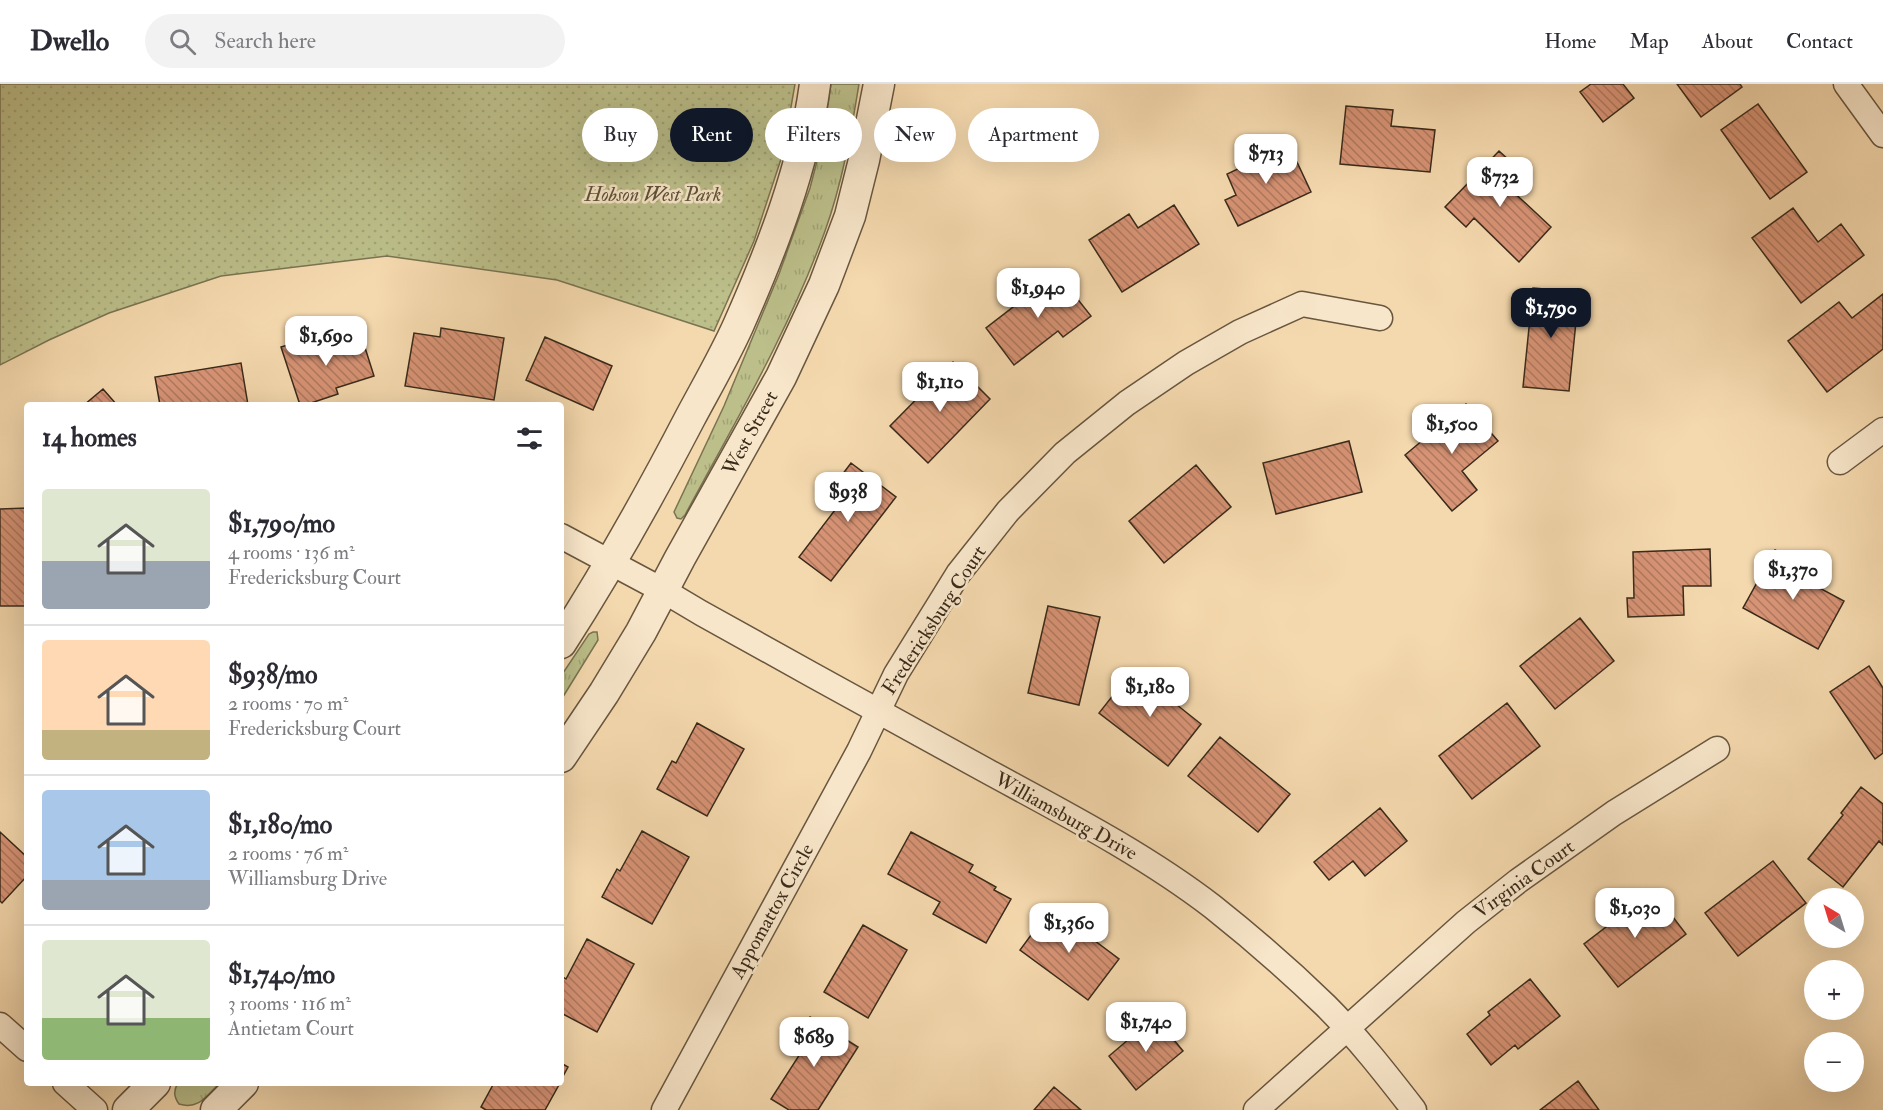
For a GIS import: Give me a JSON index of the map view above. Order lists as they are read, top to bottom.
{
  "streets": {
    "street": [
      "West Street",
      "Fredericksburg Court",
      "Williamsburg Drive",
      "Virginia Court",
      "Appomattox Circle"
    ]
  },
  "crossings": [
    ["West Street", "Williamsburg Drive"],
    ["Fredericksburg Court", "Williamsburg Drive"],
    ["Fredericksburg Court", "Appomattox Circle"],
    ["Williamsburg Drive", "Virginia Court"],
    ["Williamsburg Drive", "Appomattox Circle"]
  ],
  "parks": ["Hobson West Park"],
  "north": "top left",
  "page": {
    "header": "Dwello",
    "search": "Search here",
    "nav": [
      "Home",
      "Map",
      "About",
      "Contact"
    ],
    "chip": [
      "Buy",
      "Rent",
      "Filters",
      "New",
      "Apartment"
    ],
    "price": [
      "$713",
      "$732",
      "$1,940",
      "$1,790",
      "$1,690",
      "$1,110",
      "$1,500",
      "$938",
      "$1,370",
      "$1,180",
      "$1,030",
      "$1,360",
      "$1,740",
      "$689"
    ],
    "heading": "14 homes",
    "list": [
      {
        "name": "$1,790/mo",
        "note": "4 rooms · 136 m² · Fredericksburg Court"
      },
      {
        "name": "$938/mo",
        "note": "2 rooms · 70 m² · Fredericksburg Court"
      },
      {
        "name": "$1,180/mo",
        "note": "2 rooms · 76 m² · Williamsburg Drive"
      },
      {
        "name": "$1,740/mo",
        "note": "3 rooms · 116 m² · Antietam Court"
      }
    ],
    "map_buttons": ["+", "−"]
  }
}
